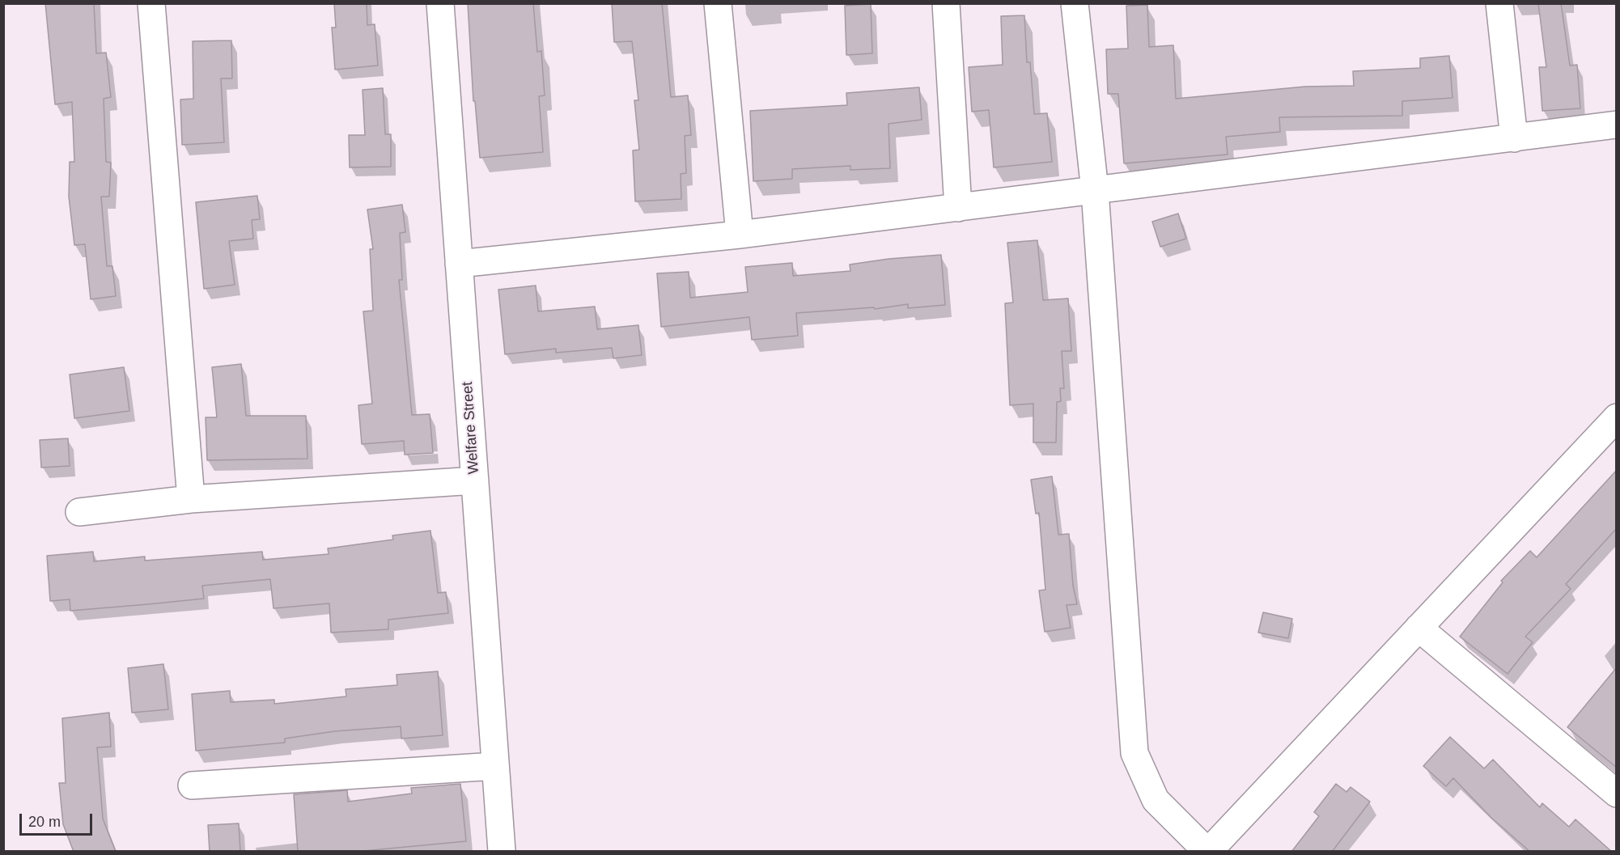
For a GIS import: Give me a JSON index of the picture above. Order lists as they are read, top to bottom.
{
  "streets": {
    "street": ["Welfare Street"]
  },
  "scale_bar": "20 m"
}
